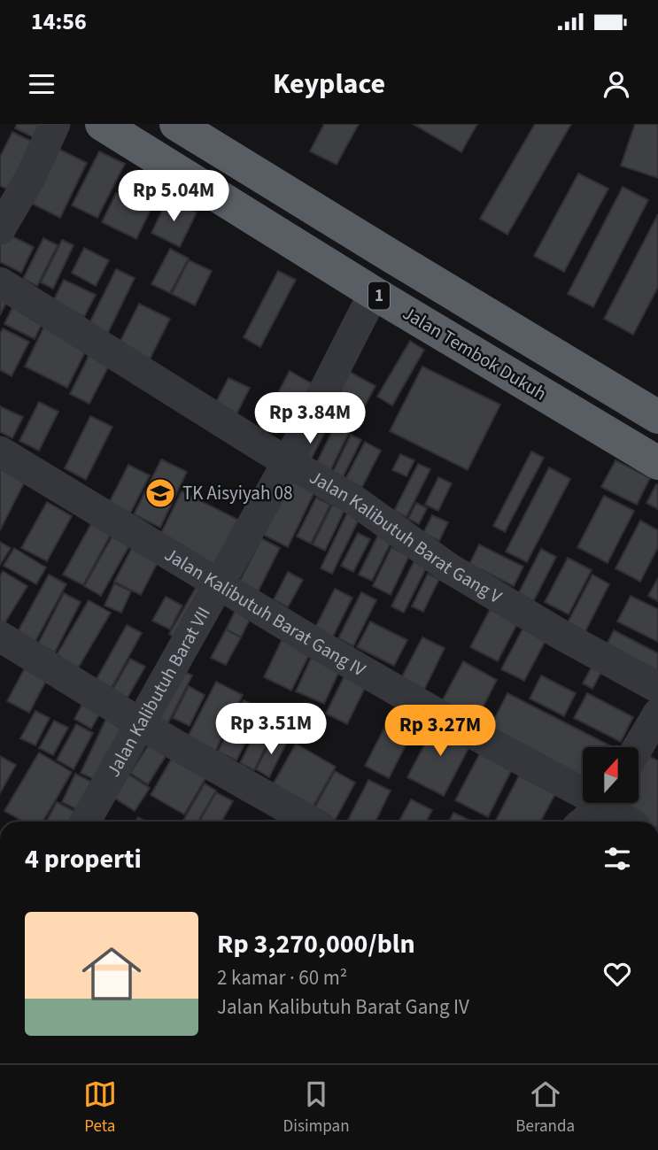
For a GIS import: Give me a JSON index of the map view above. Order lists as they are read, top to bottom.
{
  "streets": {
    "highway": ["1", "Jalan Tembok Dukuh"],
    "street": ["Jalan Kalibutuh Barat Gang V", "Jalan Kalibutuh Barat Gang IV", "Jalan Kalibutuh Barat VII"]
  },
  "crossings": [
    ["Jalan Tembok Dukuh", "Jalan Kalibutuh Barat VII"],
    ["Jalan Kalibutuh Barat Gang V", "Jalan Kalibutuh Barat VII"],
    ["Jalan Kalibutuh Barat Gang IV", "Jalan Kalibutuh Barat VII"]
  ],
  "places": {
    "school or university": ["TK Aisyiyah 08"]
  },
  "north": "top",
  "page": {
    "status": "14:56",
    "header": "Keyplace",
    "price": [
      "Rp 5.04M",
      "Rp 3.84M",
      "Rp 3.51M",
      "Rp 3.27M"
    ],
    "heading": "4 properti",
    "list": [
      {
        "name": "Rp 3,270,000/bln",
        "note": "2 kamar · 60 m² · Jalan Kalibutuh Barat Gang IV"
      }
    ],
    "tabs": ["Peta", "Disimpan", "Beranda"]
  }
}
